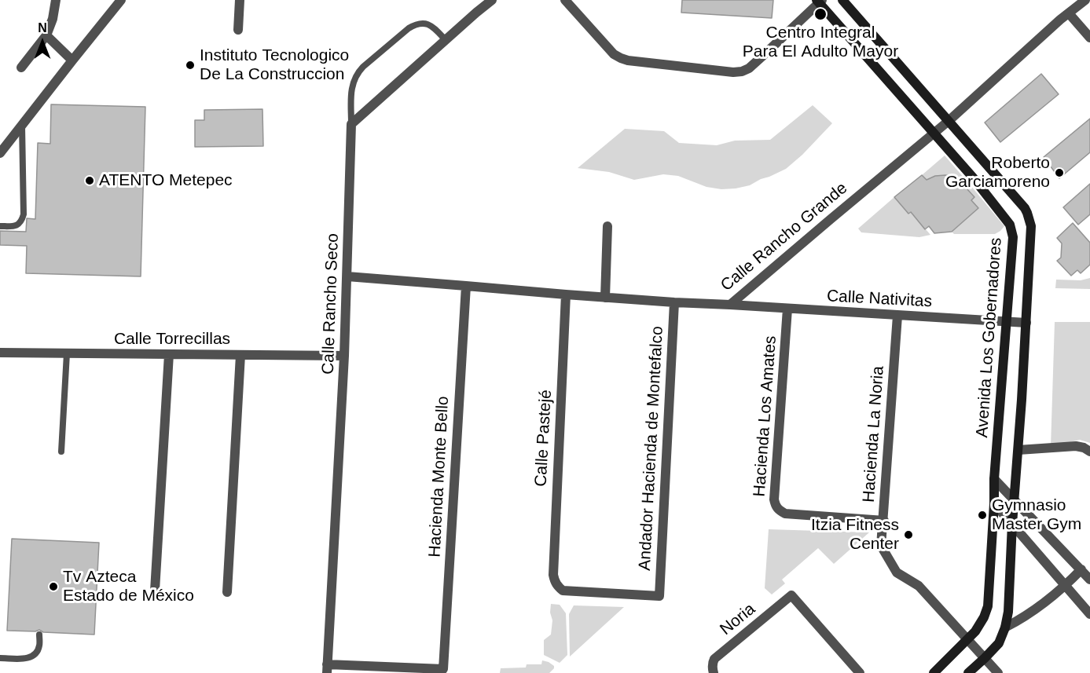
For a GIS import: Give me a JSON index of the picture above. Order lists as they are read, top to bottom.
{
  "streets": {
    "street": [
      "Calle Rancho Grande",
      "Calle Nativitas",
      "Calle Rancho Seco",
      "Avenida Los Gobernadores",
      "Calle Torrecillas",
      "Hacienda Los Amates",
      "Hacienda La Noria",
      "Calle Pastejé",
      "Andador Hacienda de Montefalco",
      "Hacienda Monte Bello",
      "Noria"
    ]
  },
  "crossings": [
    ["Calle Rancho Grande", "Calle Nativitas"],
    ["Calle Rancho Grande", "Calle Rancho Seco"],
    ["Calle Rancho Grande", "Avenida Los Gobernadores"],
    ["Calle Rancho Grande", "Calle Pastejé"],
    ["Calle Rancho Grande", "Andador Hacienda de Montefalco"],
    ["Calle Rancho Grande", "Hacienda Monte Bello"],
    ["Calle Nativitas", "Avenida Los Gobernadores"],
    ["Calle Nativitas", "Hacienda Los Amates"],
    ["Calle Nativitas", "Hacienda La Noria"],
    ["Calle Rancho Seco", "Calle Torrecillas"],
    ["Calle Rancho Seco", "Hacienda Monte Bello"],
    ["Hacienda Los Amates", "Hacienda La Noria"],
    ["Calle Pastejé", "Andador Hacienda de Montefalco"]
  ],
  "places": [
    "Centro Integral Para El Adulto Mayor",
    "Instituto Tecnologico De La Construccion",
    "Roberto Garciamoreno",
    "ATENTO Metepec",
    "Gymnasio Master Gym",
    "Itzia Fitness Center",
    "Tv Azteca Estado de México"
  ],
  "north": "top"
}
